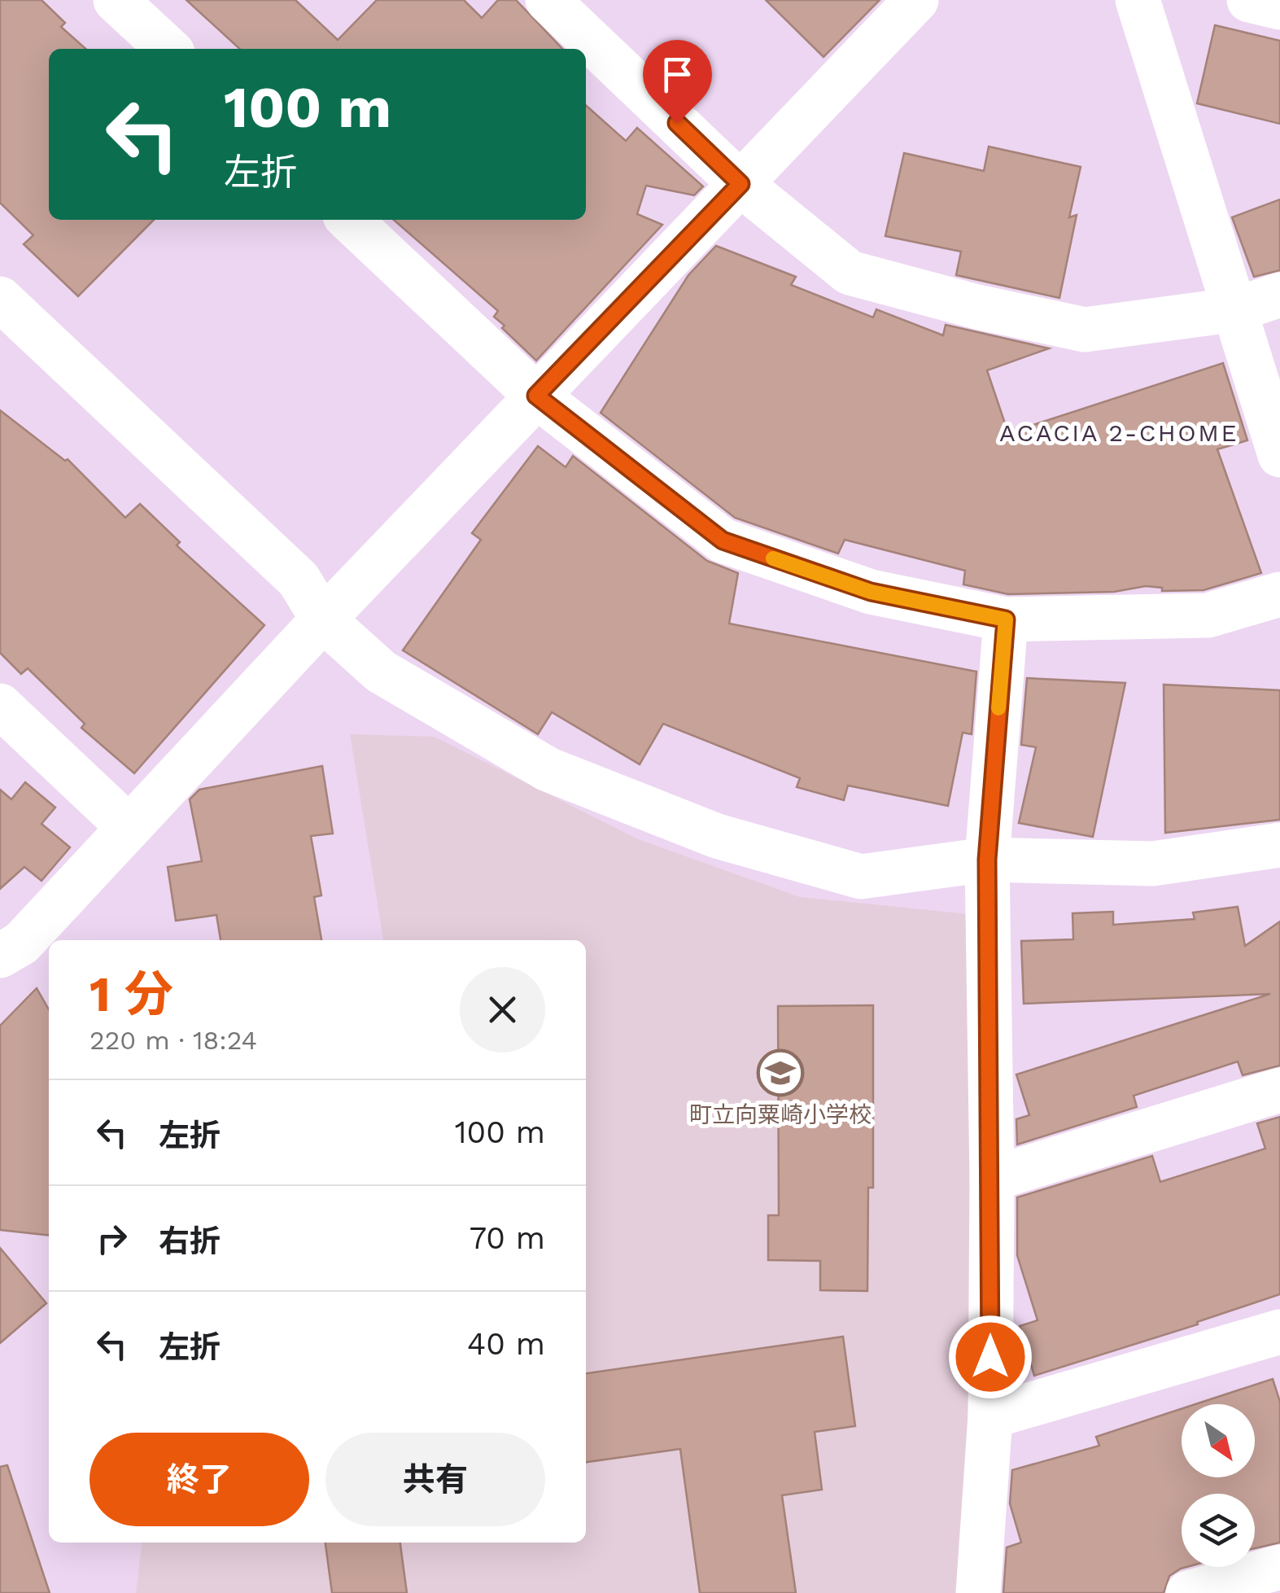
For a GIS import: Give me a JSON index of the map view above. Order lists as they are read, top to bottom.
{
  "districts": ["ACACIA 2-CHOME"],
  "places": {
    "school or university": ["町立向粟崎小学校"]
  },
  "north": "bottom right",
  "page": {
    "turn": ["100 m", "左折"],
    "heading": ["1 分", "220 m · 18:24"],
    "list": [
      {
        "name": "左折",
        "value": "100 m"
      },
      {
        "name": "右折",
        "value": "70 m"
      },
      {
        "name": "左折",
        "value": "40 m"
      }
    ],
    "buttons": ["終了", "共有"]
  }
}
